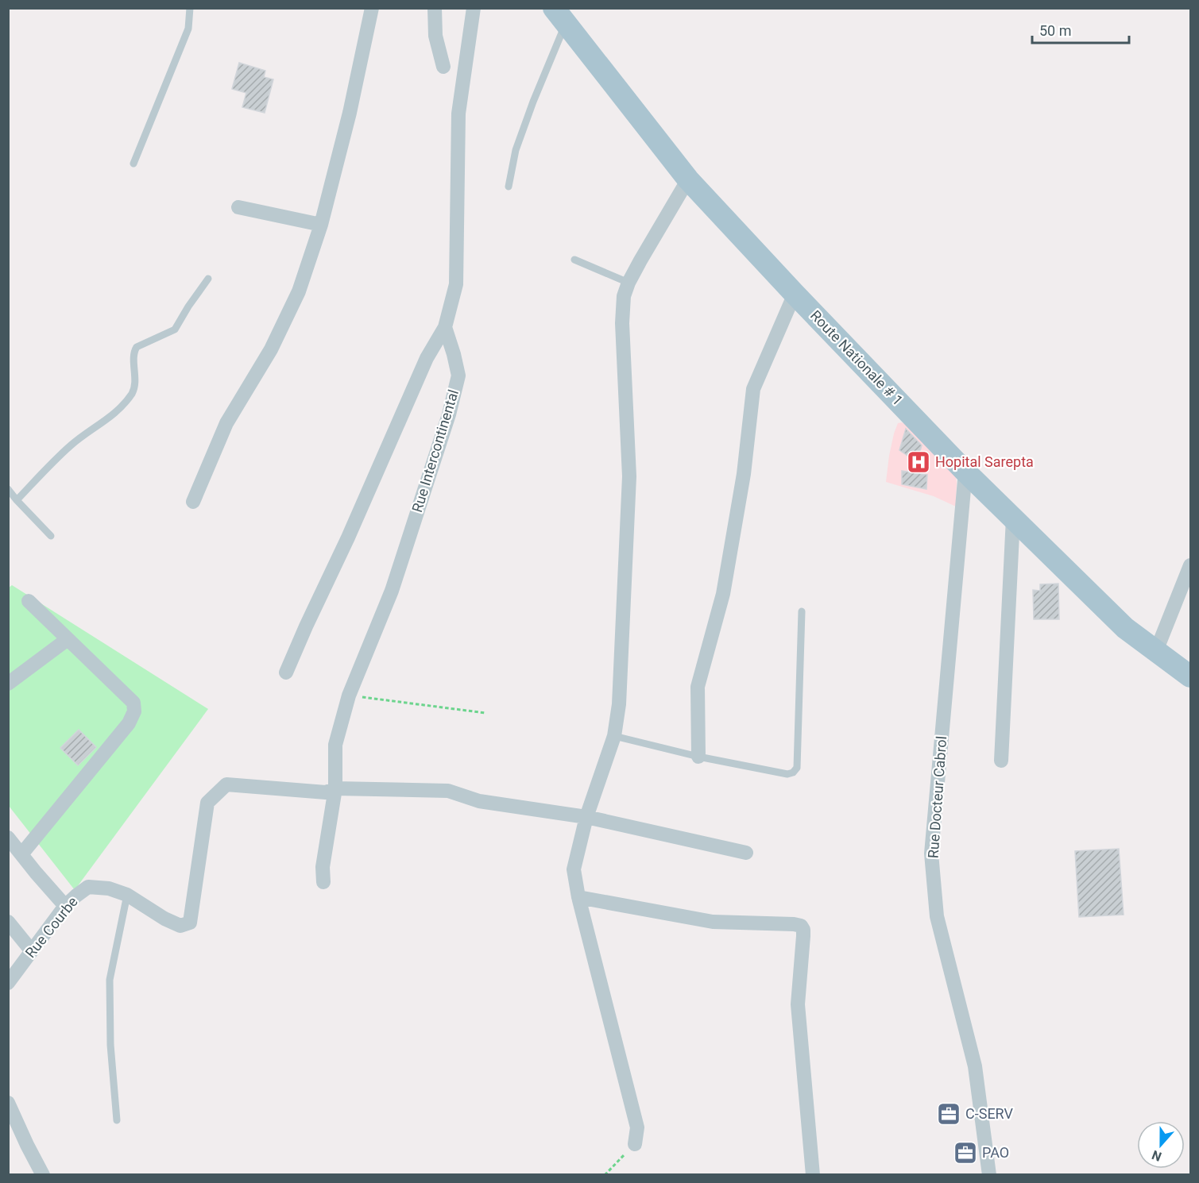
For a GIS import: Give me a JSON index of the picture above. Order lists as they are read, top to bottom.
{
  "streets": {
    "main road": ["Route Nationale # 1"],
    "street": ["Rue Intercontinental", "Rue Docteur Cabrol", "Rue Courbe"]
  },
  "crossings": [
    ["Route Nationale # 1", "Rue Docteur Cabrol"],
    ["Rue Intercontinental", "Rue Courbe"]
  ],
  "places": {
    "hospital": ["Hopital Sarepta"],
    "office": ["C-SERV", "PAO"]
  },
  "scale_bar": "50 m",
  "north": "bottom"
}
